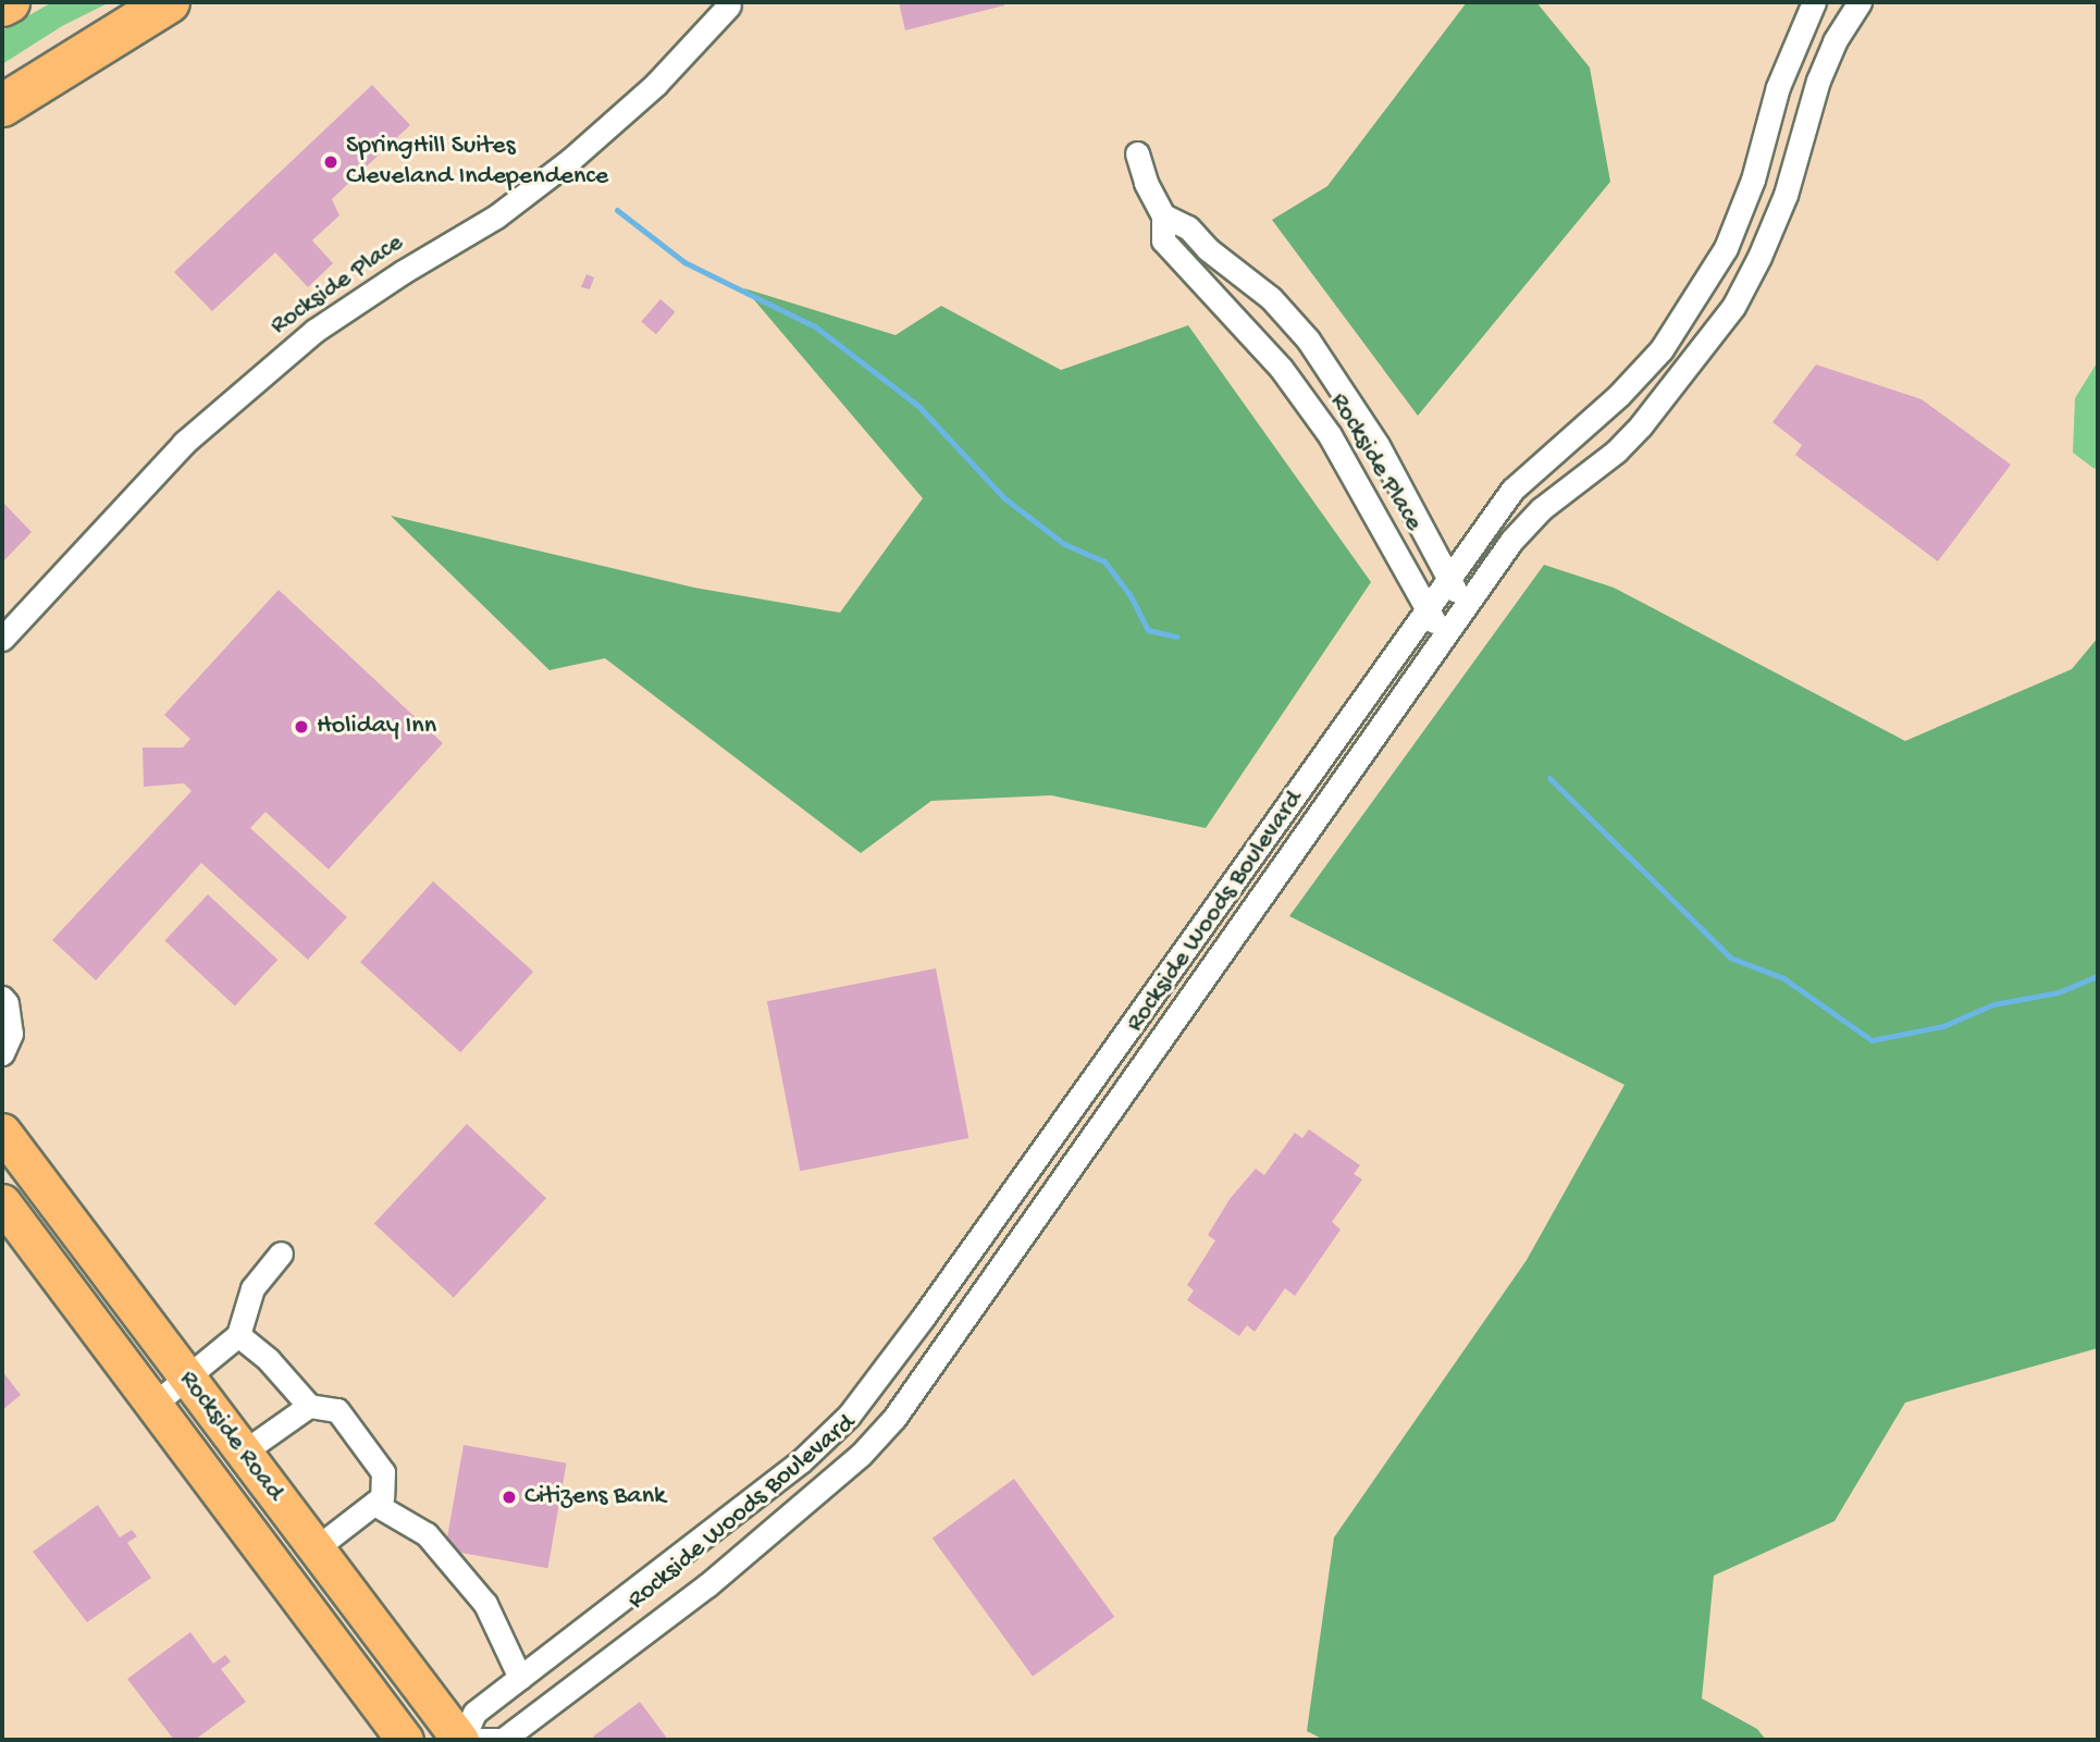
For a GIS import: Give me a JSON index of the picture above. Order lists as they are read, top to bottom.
{
  "streets": {
    "main road": ["Rockside Road"],
    "street": ["Rockside Place", "Rockside Woods Boulevard"]
  },
  "crossings": [
    ["Rockside Place", "Rockside Woods Boulevard"],
    ["Rockside Woods Boulevard", "Rockside Road"]
  ],
  "places": ["SpringHill Suites Cleveland Independence", "Holiday Inn", "Citizens Bank"]
}
